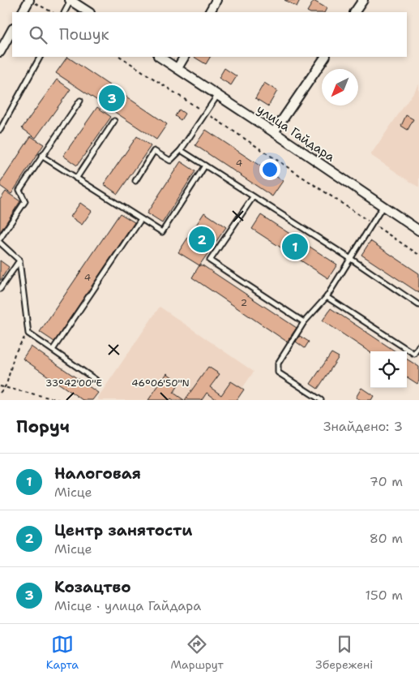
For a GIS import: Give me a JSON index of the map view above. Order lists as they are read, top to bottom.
{
  "streets": {
    "street": ["улица Гайдара"]
  },
  "house_numbers": ["4", "4", "2"],
  "north": "bottom left",
  "page": {
    "search": "Пошук",
    "pins": ["3", "2", "1"],
    "heading": ["Поруч", "Знайдено: 3"],
    "list": [
      {
        "mark": "1",
        "name": "Налоговая",
        "note": "Місце",
        "value": "70 m"
      },
      {
        "mark": "2",
        "name": "Центр занятости",
        "note": "Місце",
        "value": "80 m"
      },
      {
        "mark": "3",
        "name": "Козацтво",
        "note": "Місце · улица Гайдара",
        "value": "150 m"
      }
    ],
    "nav": ["Карта", "Маршрут", "Збережені"]
  },
  "coordinates": ["33°42'00\"E", "46°06'50\"N"]
}
